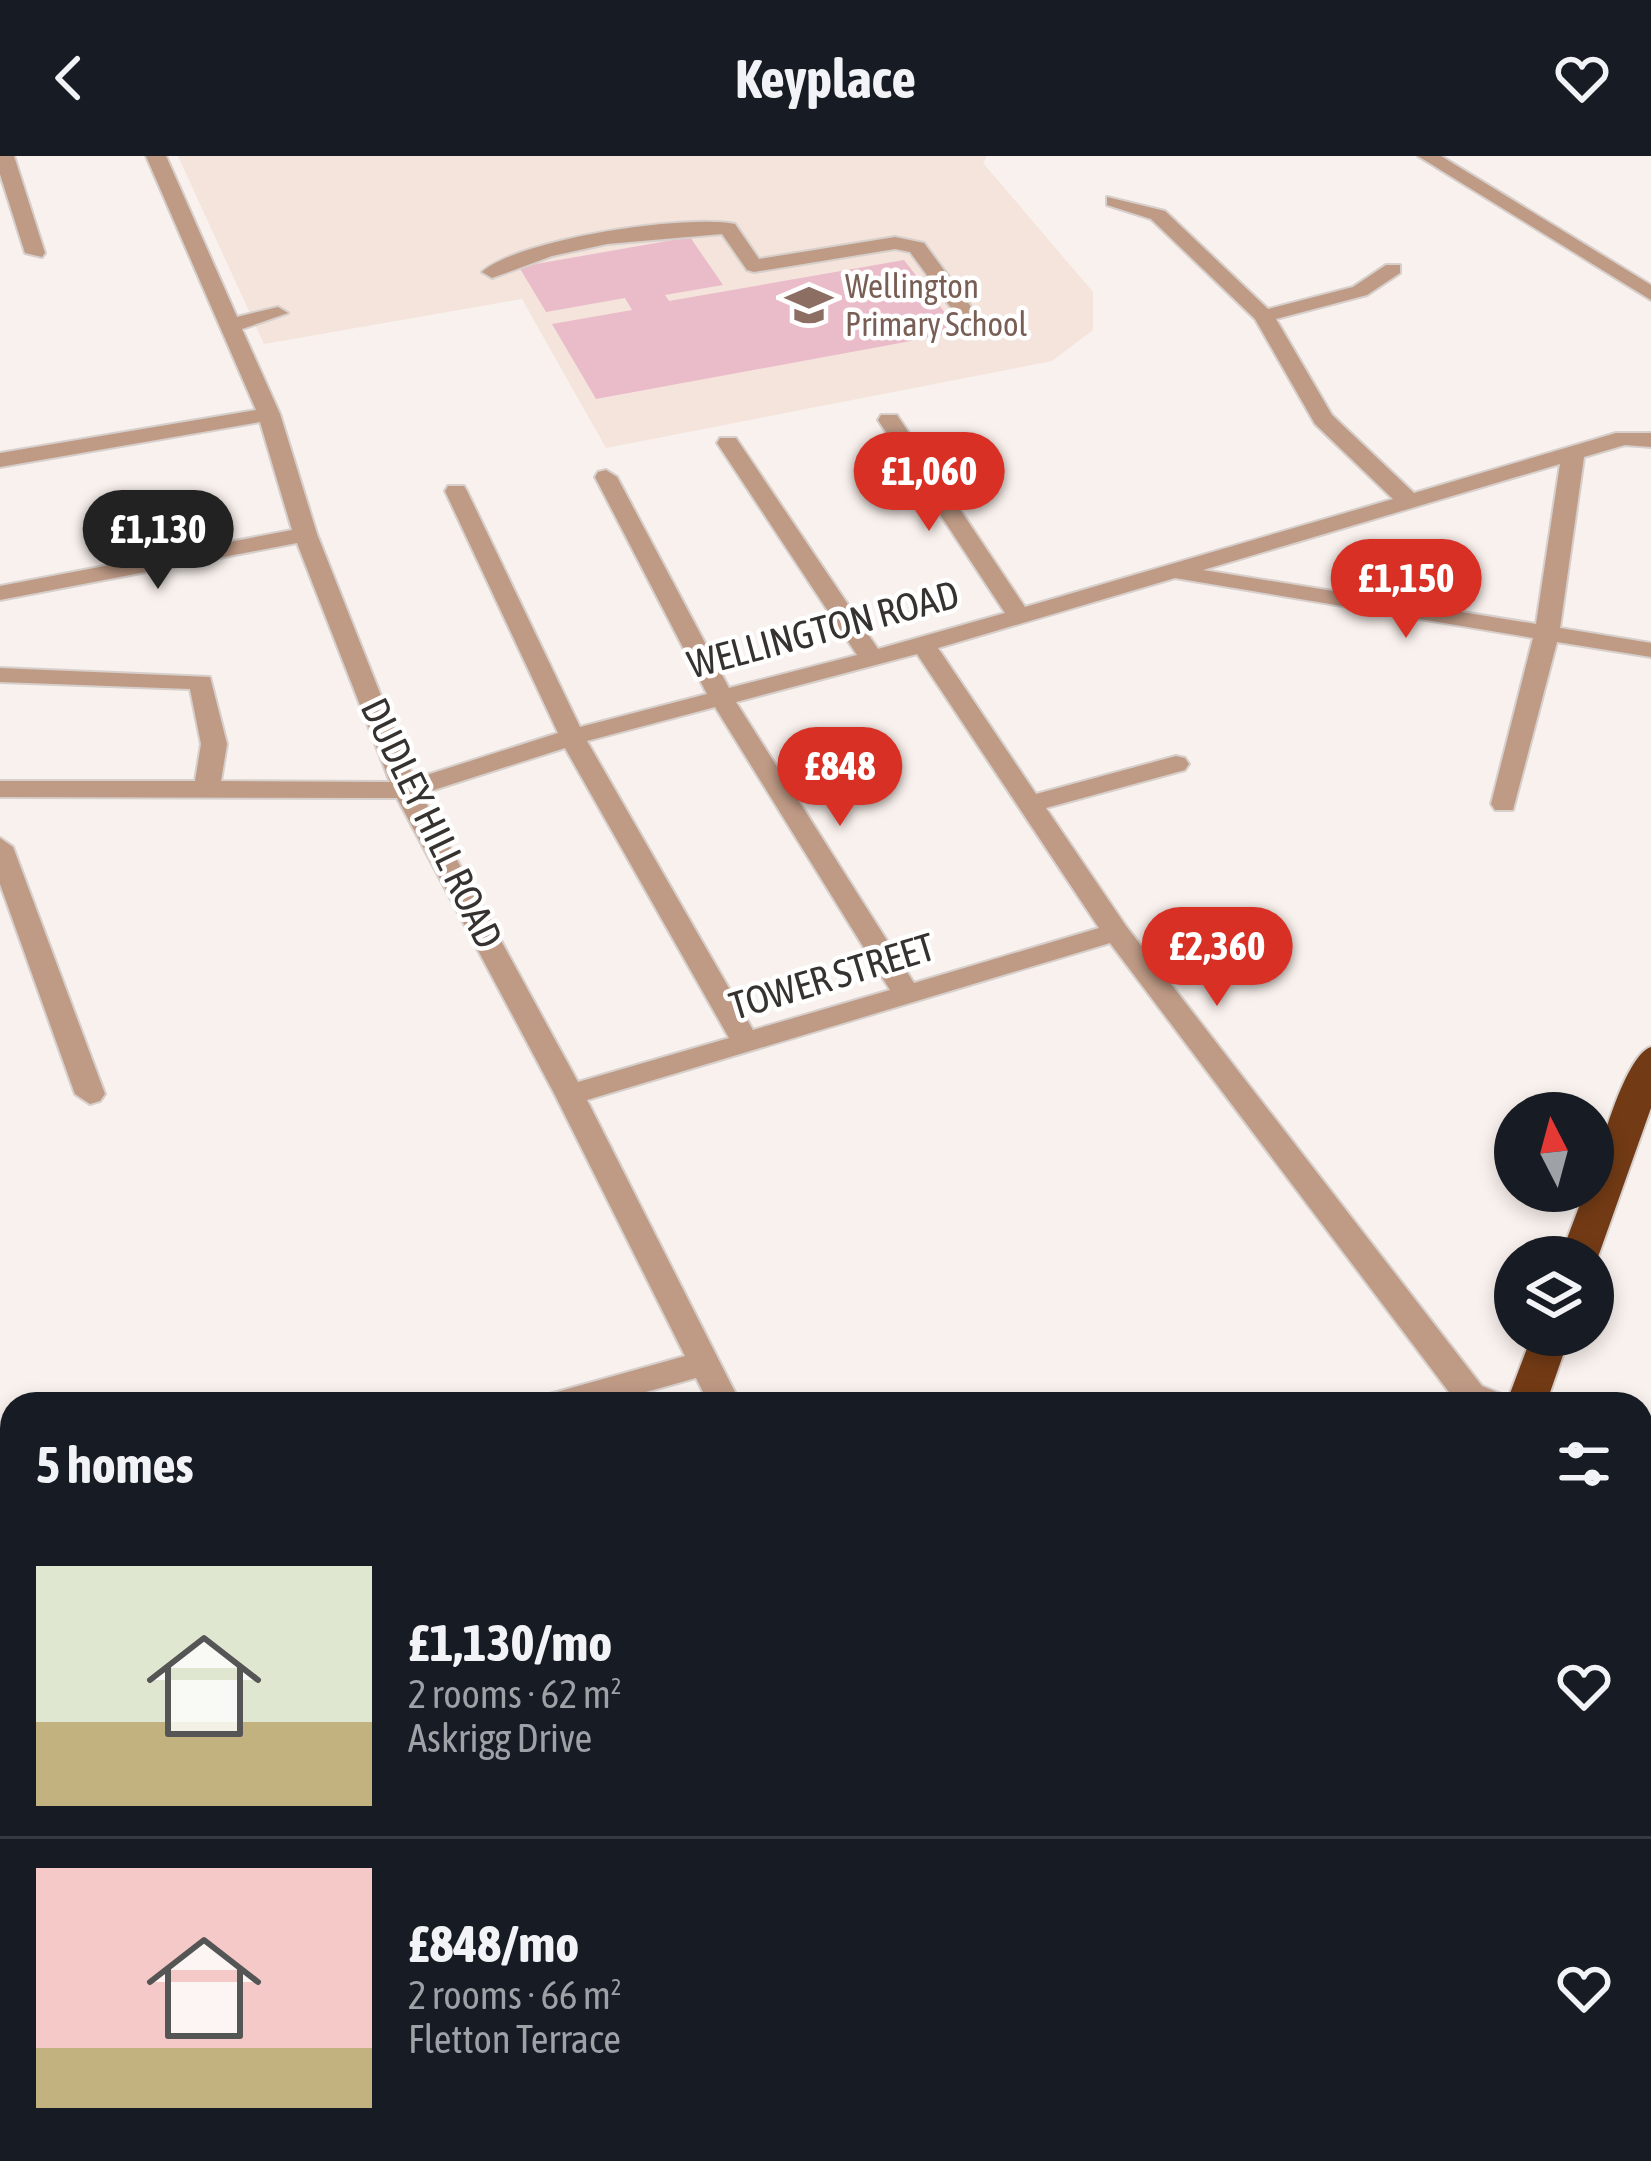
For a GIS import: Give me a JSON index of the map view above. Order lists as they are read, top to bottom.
{
  "streets": {
    "street": ["WELLINGTON ROAD", "DUDLEY HILL ROAD", "TOWER STREET"]
  },
  "crossings": [
    ["WELLINGTON ROAD", "DUDLEY HILL ROAD"],
    ["DUDLEY HILL ROAD", "TOWER STREET"]
  ],
  "places": {
    "school or university": ["Wellington Primary School"]
  },
  "north": "top",
  "page": {
    "header": "Keyplace",
    "price": [
      "£1,060",
      "£1,130",
      "£1,150",
      "£848",
      "£2,360"
    ],
    "heading": "5 homes",
    "list": [
      {
        "name": "£1,130/mo",
        "note": "2 rooms · 62 m² · Askrigg Drive"
      },
      {
        "name": "£848/mo",
        "note": "2 rooms · 66 m² · Fletton Terrace"
      }
    ]
  }
}
